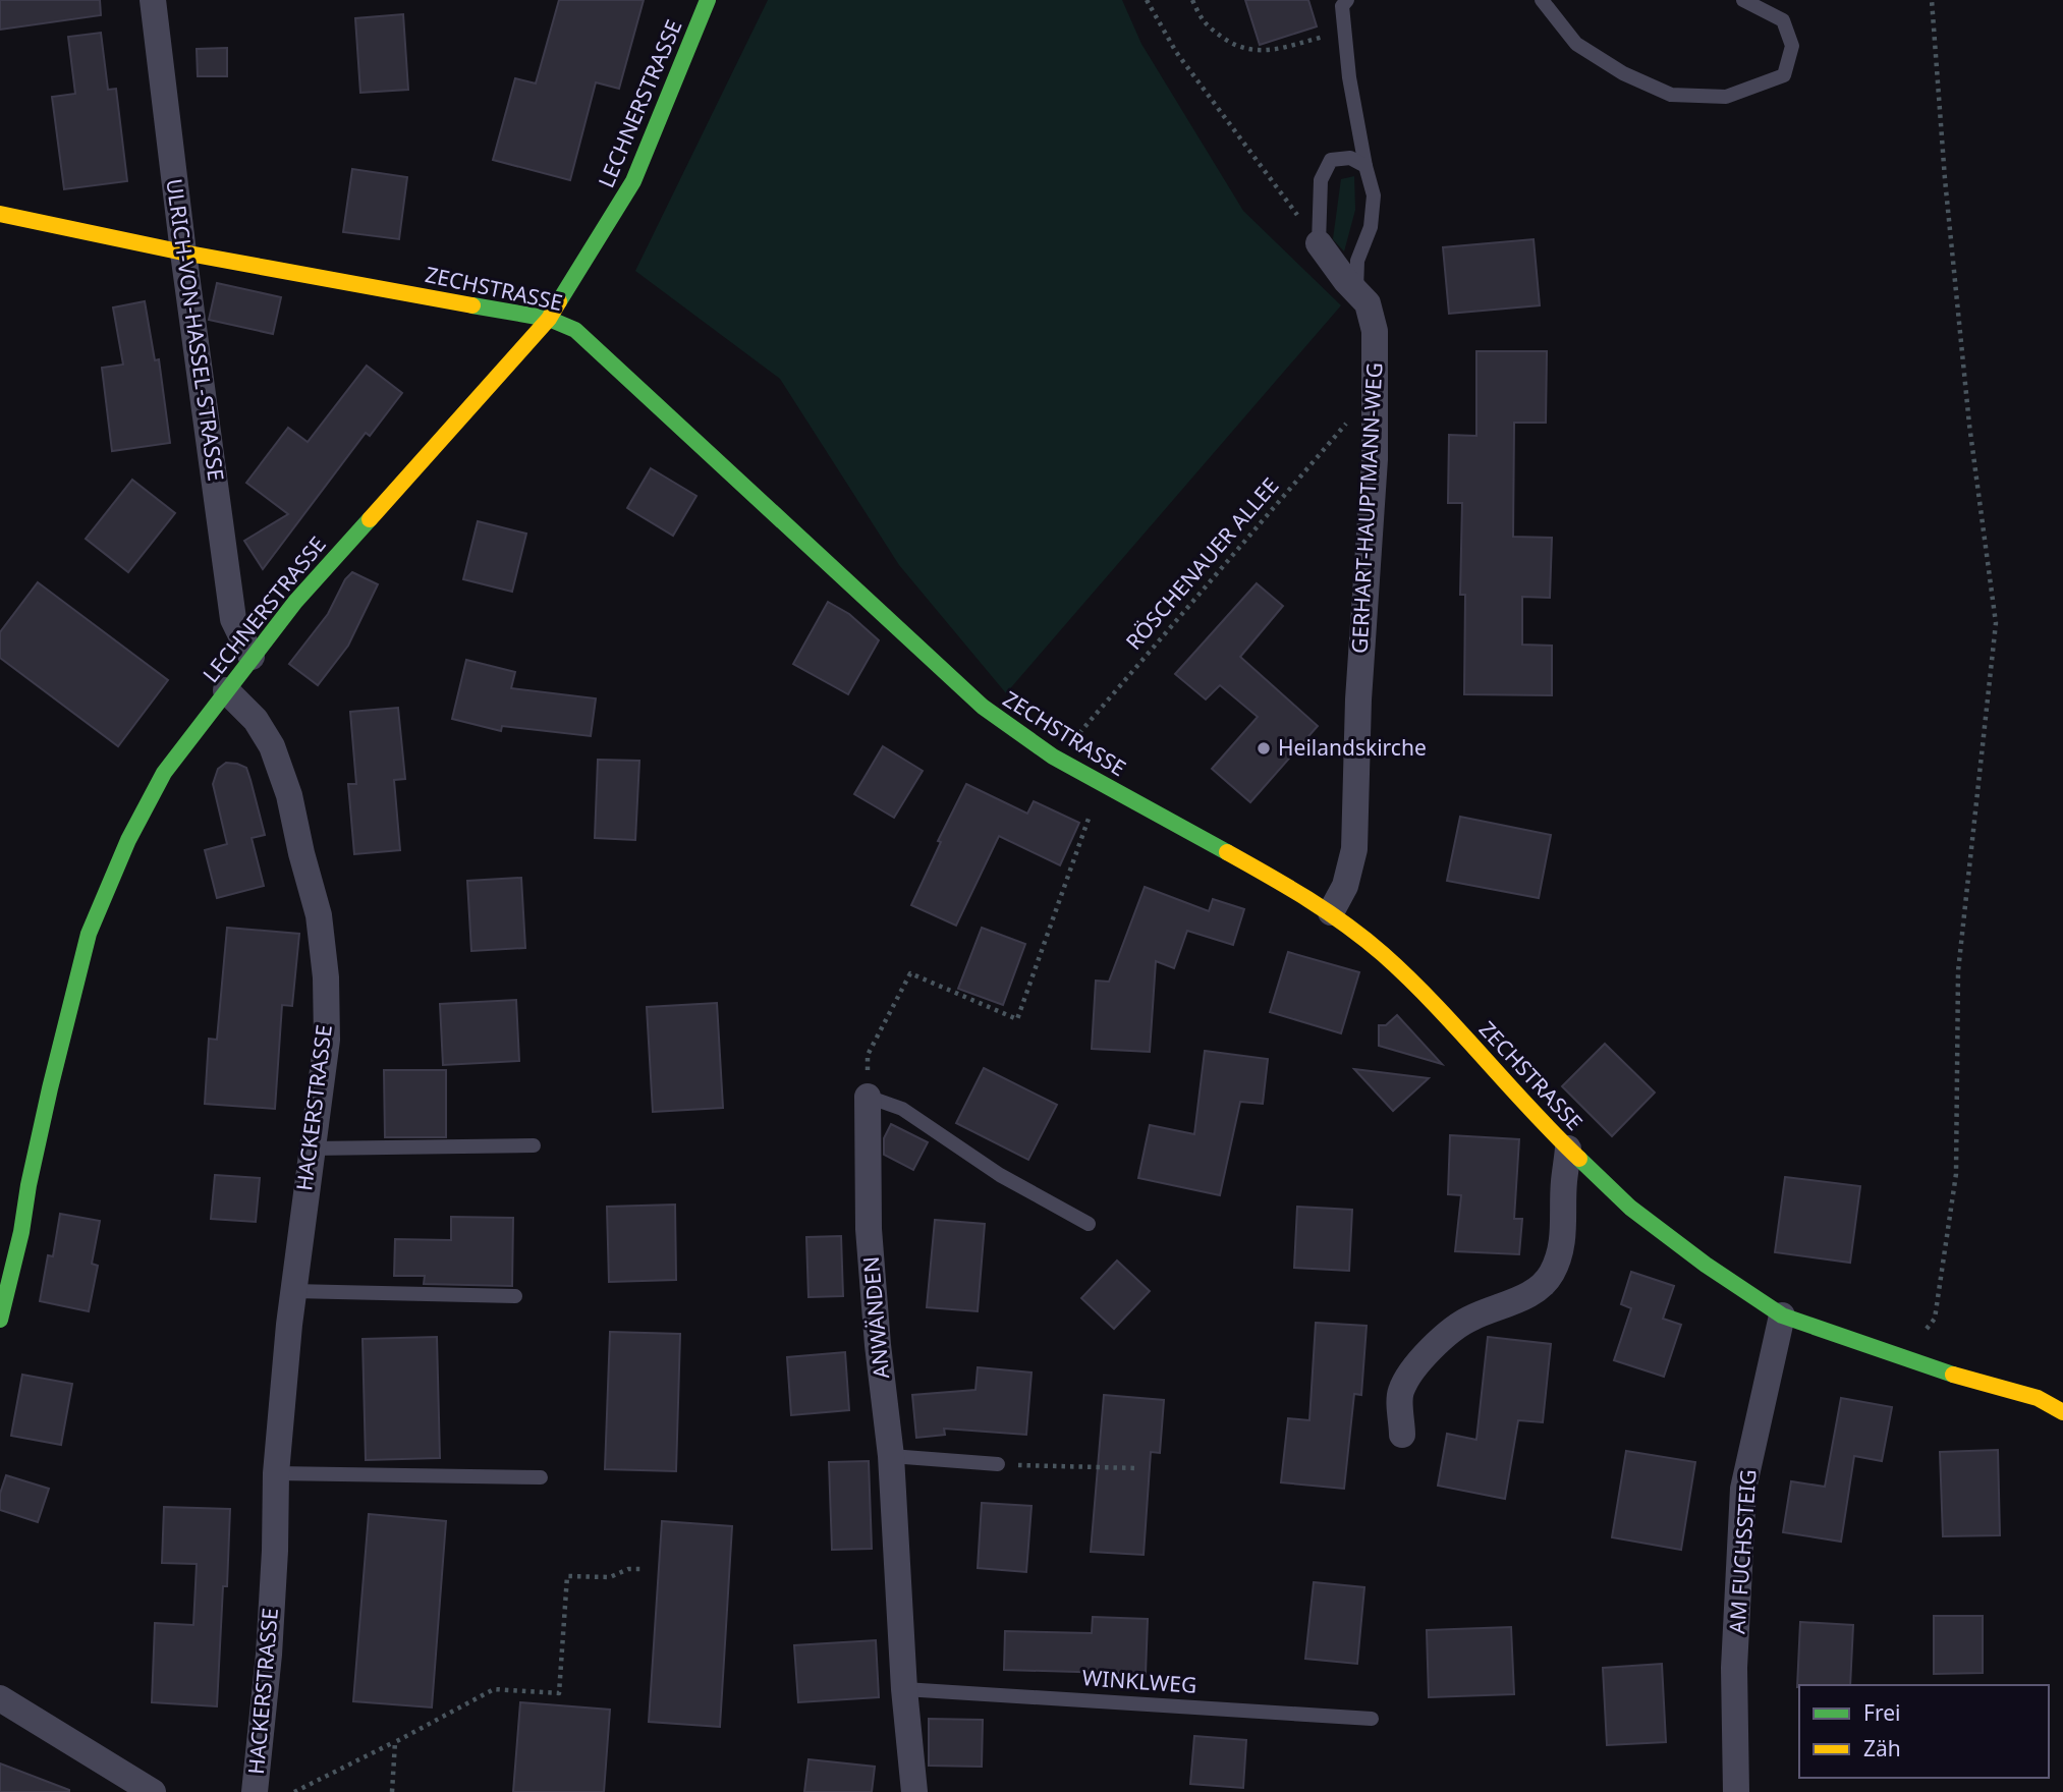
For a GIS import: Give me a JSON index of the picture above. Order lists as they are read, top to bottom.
{
  "streets": {
    "street": [
      "LECHNERSTRASSE",
      "ZECHSTRASSE",
      "ULRICH-VON-HASSEL-STRASSE",
      "GERHART-HAUPTMANN-WEG",
      "HACKERSTRASSE",
      "ANWÄNDEN",
      "AM FUCHSSTEIG"
    ],
    "lane": ["WINKLWEG"],
    "path": ["RÖSCHENAUER ALLEE"]
  },
  "crossings": [
    ["LECHNERSTRASSE", "ZECHSTRASSE"],
    ["LECHNERSTRASSE", "ULRICH-VON-HASSEL-STRASSE"],
    ["LECHNERSTRASSE", "HACKERSTRASSE"],
    ["ZECHSTRASSE", "ULRICH-VON-HASSEL-STRASSE"],
    ["ZECHSTRASSE", "GERHART-HAUPTMANN-WEG"],
    ["ZECHSTRASSE", "RÖSCHENAUER ALLEE"],
    ["ZECHSTRASSE", "AM FUCHSSTEIG"],
    ["GERHART-HAUPTMANN-WEG", "RÖSCHENAUER ALLEE"],
    ["ANWÄNDEN", "WINKLWEG"]
  ],
  "places": ["Heilandskirche"],
  "legend": ["Frei", "Zäh"]
}
